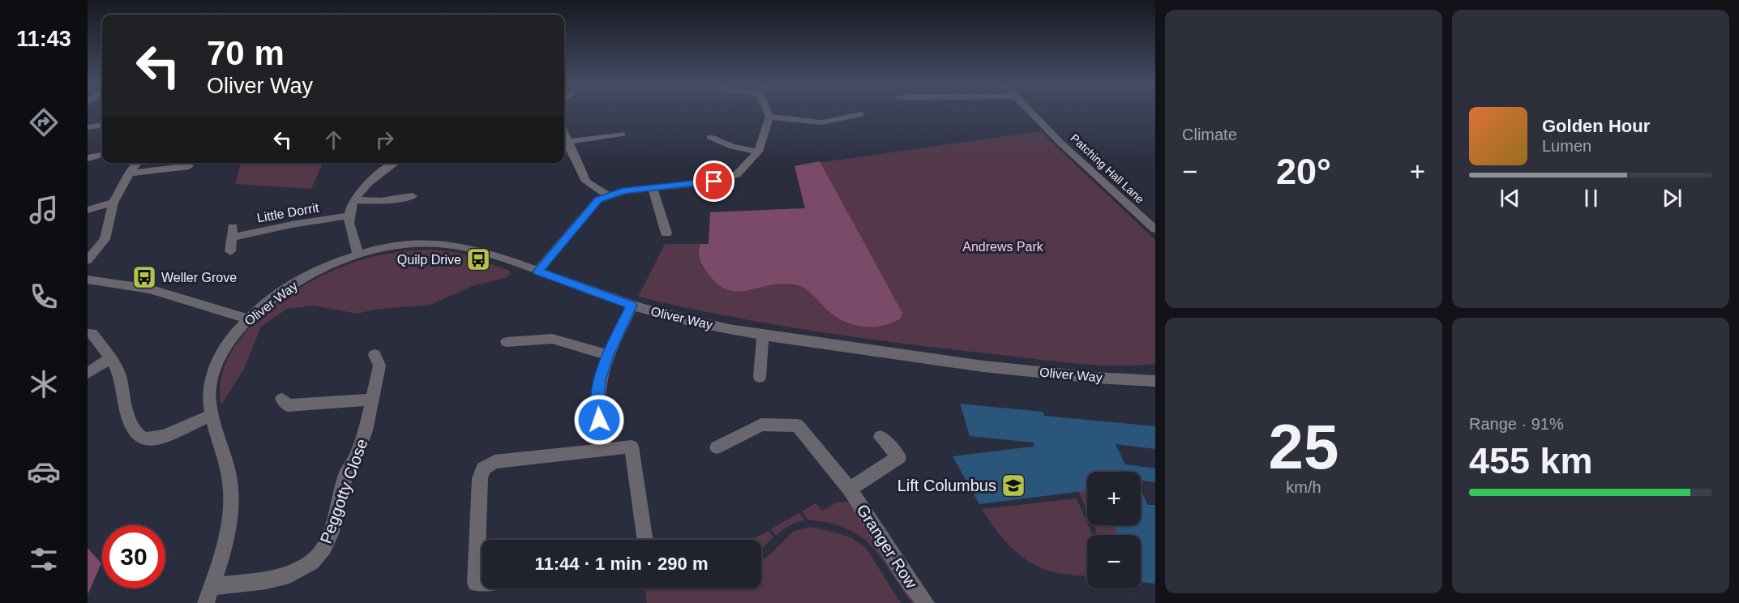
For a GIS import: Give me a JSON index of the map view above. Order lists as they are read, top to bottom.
{
  "streets": {
    "street": [
      "Patching Hall Lane",
      "Little Dorrit",
      "Oliver Way",
      "Peggotty Close",
      "Granger Row"
    ]
  },
  "crossings": [
    ["Oliver Way", "Peggotty Close"]
  ],
  "parks": ["Andrews Park"],
  "places": {
    "bus stop": ["Quilp Drive", "Weller Grove"],
    "school or university": ["Lift Columbus"]
  },
  "page": {
    "tabs": "11:43",
    "tile": [
      "Climate",
      ["25", "km/h"],
      ["Range · 91%", "455 km"]
    ],
    "turn": ["70 m", "Oliver Way"],
    "song": ["Golden Hour", "Lumen"],
    "heat": ["−", "20°", "+"],
    "map_buttons": ["+", "−"],
    "limit": "30",
    "trip": "11:44 · 1 min · 290 m"
  }
}
